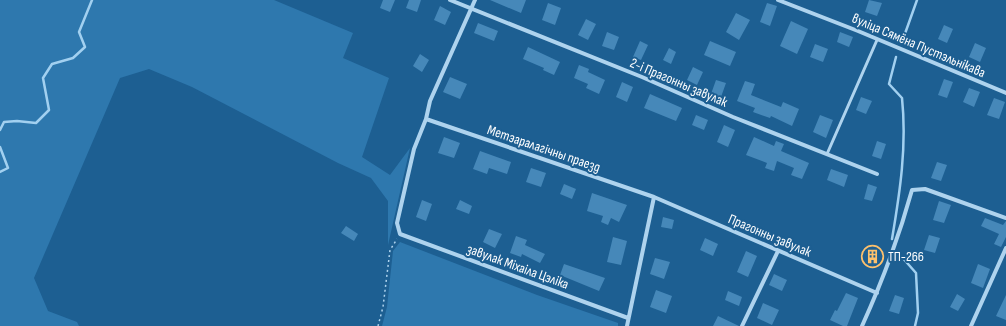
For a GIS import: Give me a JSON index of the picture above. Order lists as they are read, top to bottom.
{
  "streets": {
    "street": [
      "вуліца Сямёна Пустэльнікава",
      "2-і Прагонны завулак",
      "Метэаралагічны праезд",
      "Прагонны завулак",
      "завулак Міхаіла Цэліка"
    ]
  },
  "crossings": [
    ["Метэаралагічны праезд", "Прагонны завулак"]
  ],
  "places": {
    "building": ["ТП-266"]
  }
}
